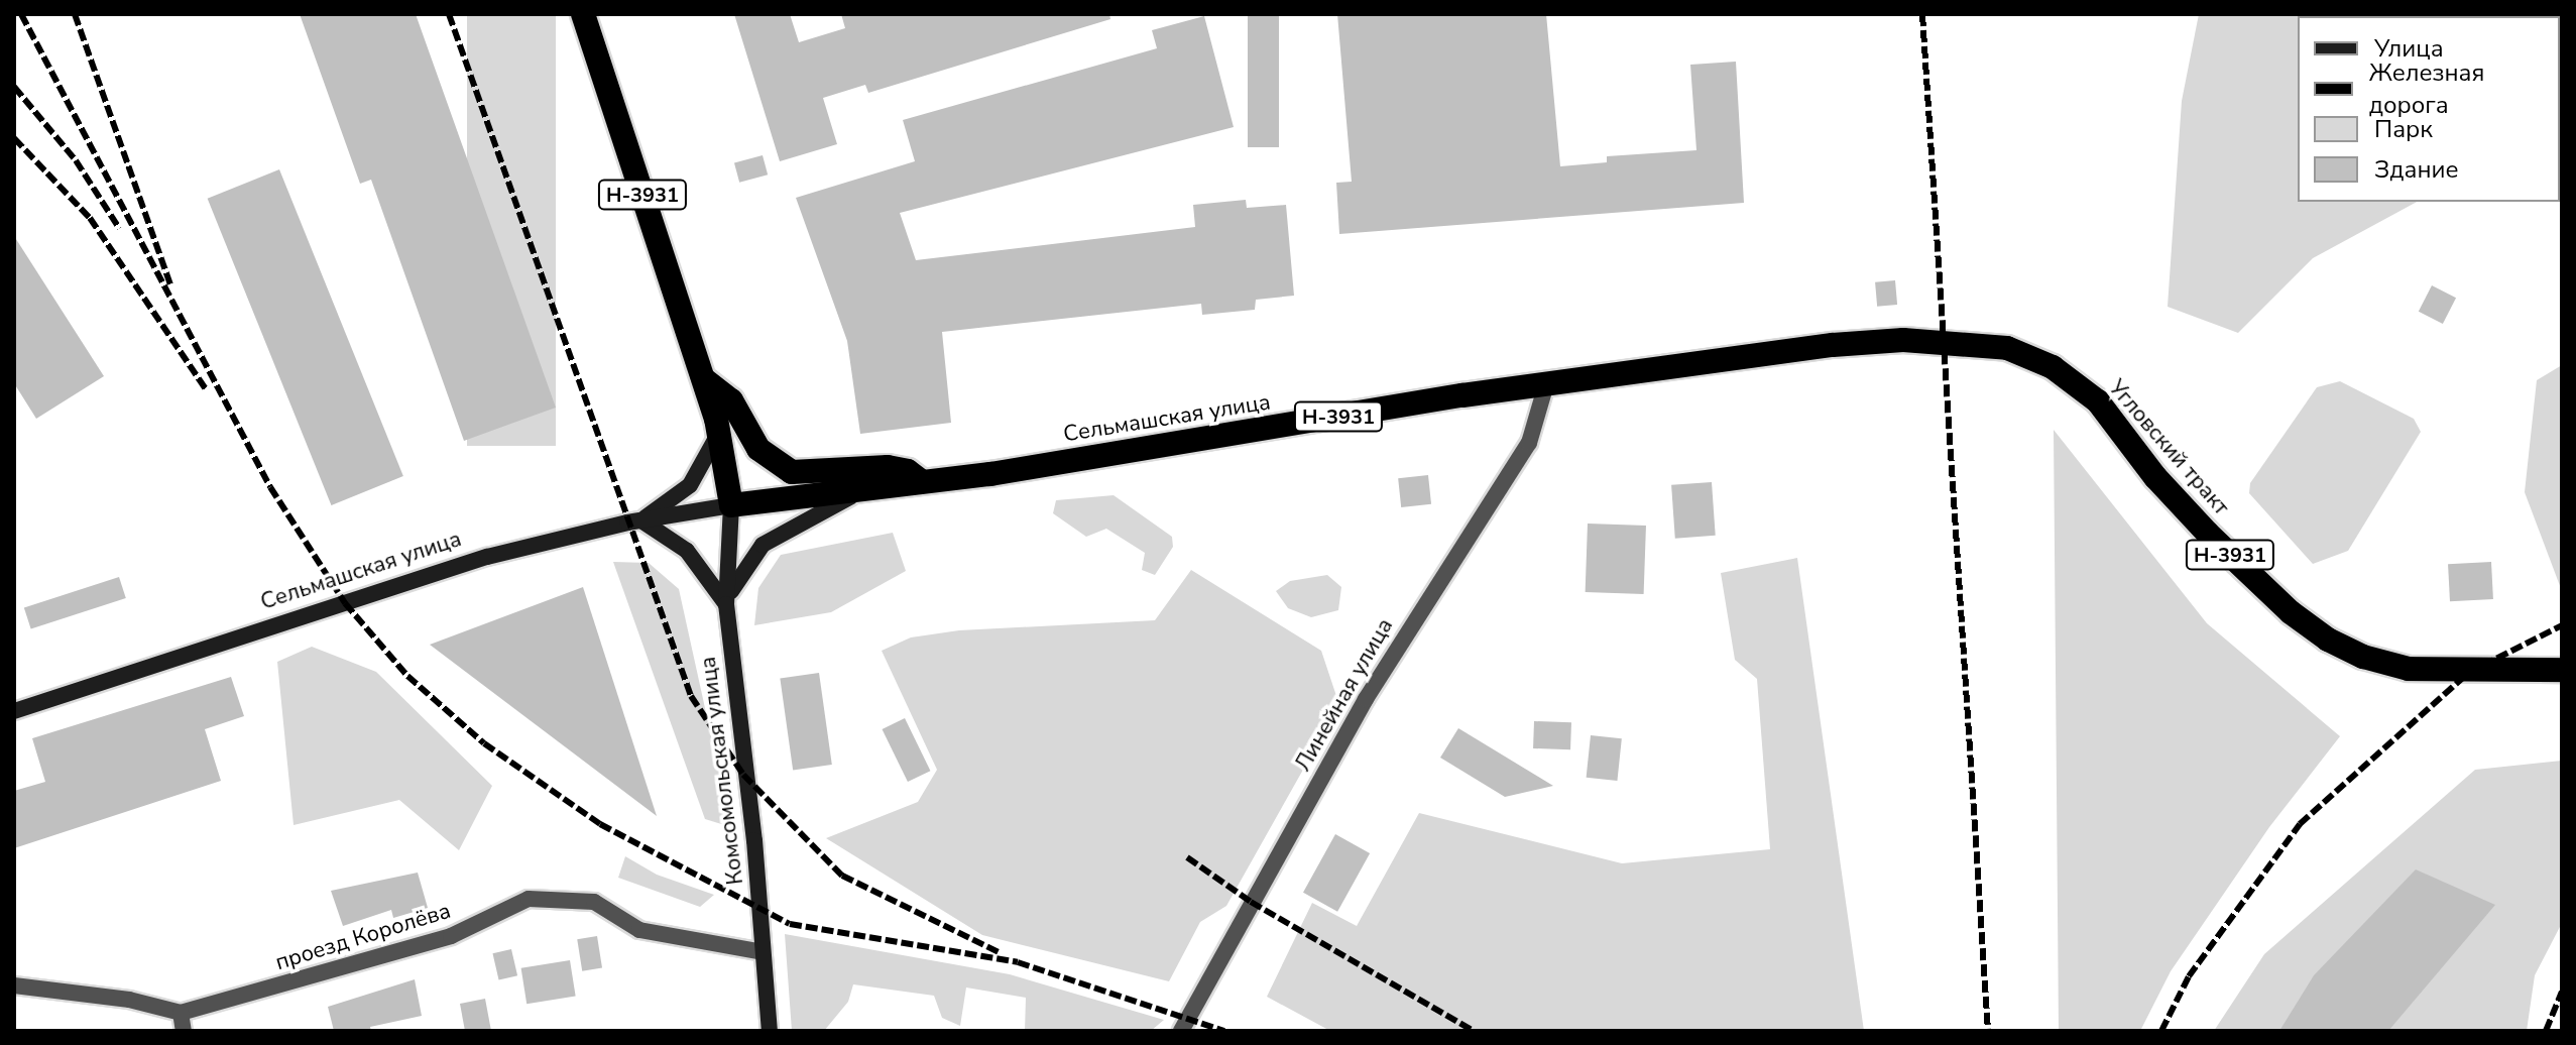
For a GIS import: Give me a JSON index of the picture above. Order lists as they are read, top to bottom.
{
  "streets": {
    "highway": ["Н-3931", "Сельмашская улица", "Угловский тракт"],
    "main road": ["Комсомольская улица"],
    "street": ["Линейная улица", "проезд Королёва"]
  },
  "crossings": [
    ["Н-3931", "Сельмашская улица"],
    ["Н-3931", "Комсомольская улица"],
    ["Сельмашская улица", "Угловский тракт"],
    ["Сельмашская улица", "Линейная улица"],
    ["Сельмашская улица", "Комсомольская улица"],
    ["Комсомольская улица", "проезд Королёва"]
  ],
  "legend": [
    "Улица",
    "Железная дорога",
    "Парк",
    "Здание"
  ]
}
